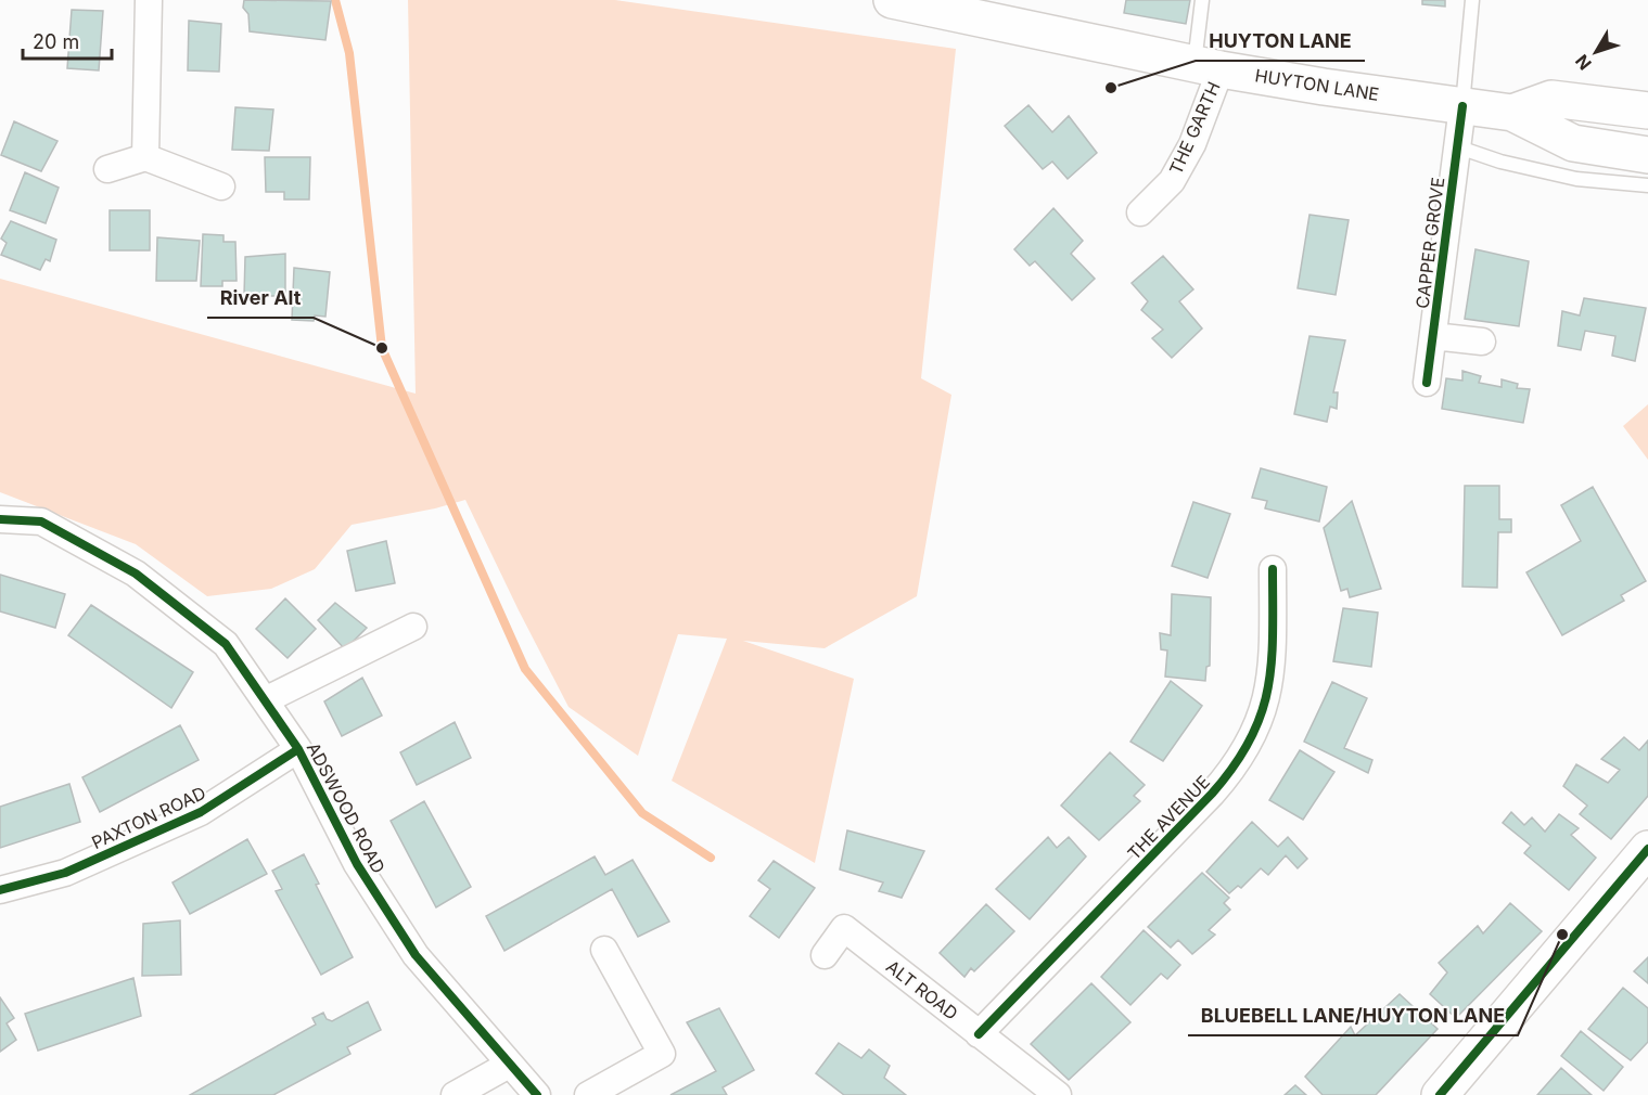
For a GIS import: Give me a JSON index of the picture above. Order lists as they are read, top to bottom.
{
  "streets": {
    "main road": ["HUYTON LANE"],
    "street": [
      "THE GARTH",
      "CAPPER GROVE",
      "ADSWOOD ROAD",
      "PAXTON ROAD",
      "THE AVENUE",
      "ALT ROAD"
    ]
  },
  "crossings": [
    ["HUYTON LANE", "THE GARTH"],
    ["HUYTON LANE", "CAPPER GROVE"],
    ["ADSWOOD ROAD", "PAXTON ROAD"],
    ["THE AVENUE", "ALT ROAD"]
  ],
  "places": ["HUYTON LANE", "River Alt", "BLUEBELL LANE/HUYTON LANE"],
  "scale_bar": "20 m",
  "north": "bottom left"
}
